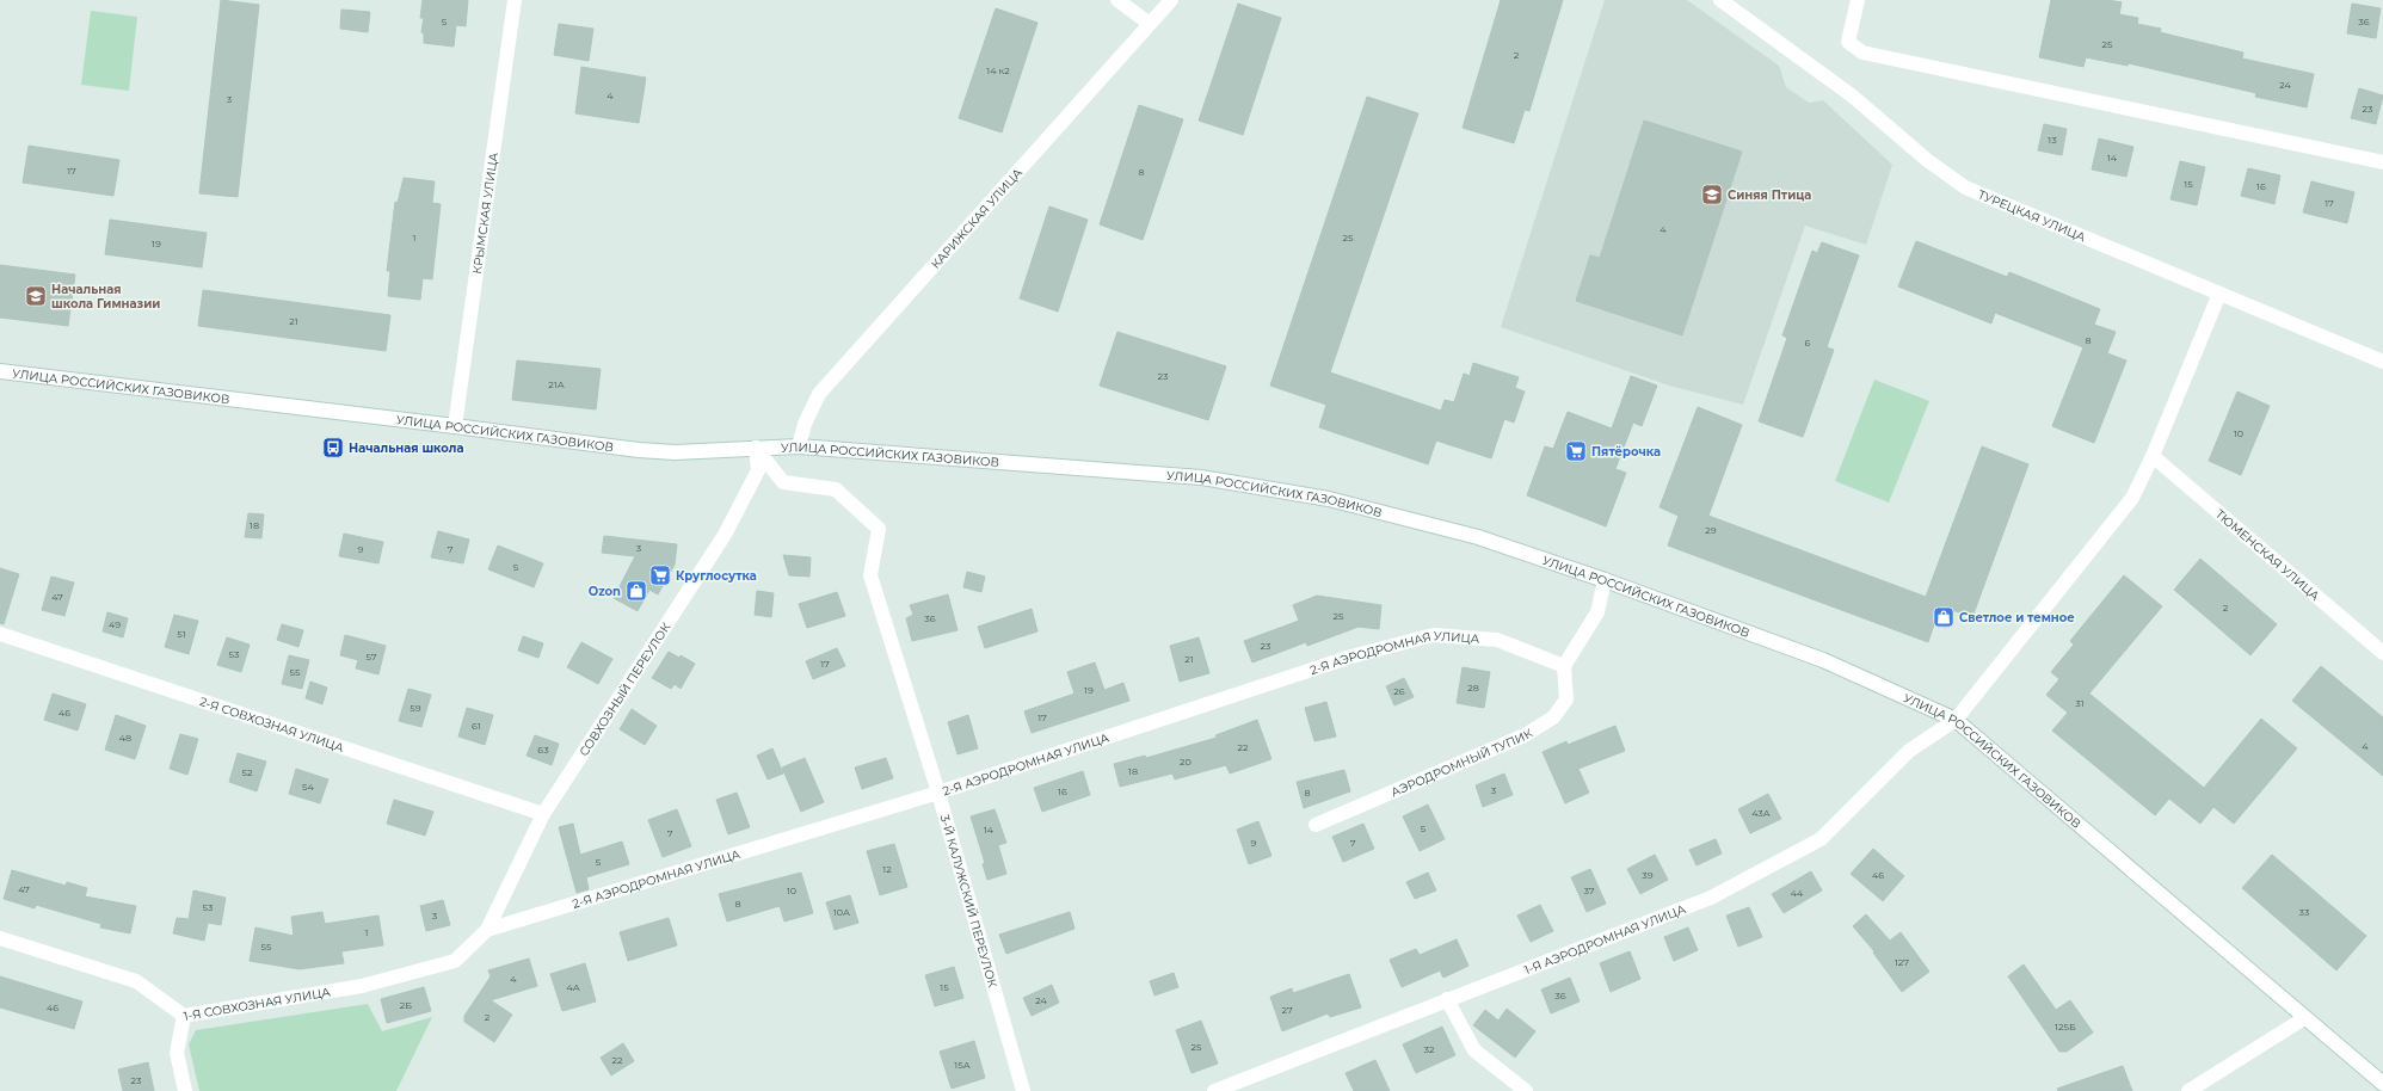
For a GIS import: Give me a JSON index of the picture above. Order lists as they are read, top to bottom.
{
  "streets": {
    "street": [
      "КРЫМСКАЯ УЛИЦА",
      "ТУРЕЦКАЯ УЛИЦА",
      "КАРИЖСКАЯ УЛИЦА",
      "УЛИЦА РОССИЙСКИХ ГАЗОВИКОВ",
      "ТЮМЕНСКАЯ УЛИЦА",
      "2-Я АЭРОДРОМНАЯ УЛИЦА",
      "СОВХОЗНЫЙ ПЕРЕУЛОК",
      "2-Я СОВХОЗНАЯ УЛИЦА",
      "АЭРОДРОМНЫЙ ТУПИК",
      "3-Й КАЛУЖСКИЙ ПЕРЕУЛОК",
      "1-Я АЭРОДРОМНАЯ УЛИЦА",
      "1-Я СОВХОЗНАЯ УЛИЦА"
    ]
  },
  "crossings": [
    ["КРЫМСКАЯ УЛИЦА", "УЛИЦА РОССИЙСКИХ ГАЗОВИКОВ"],
    ["ТУРЕЦКАЯ УЛИЦА", "1-Я АЭРОДРОМНАЯ УЛИЦА"],
    ["КАРИЖСКАЯ УЛИЦА", "УЛИЦА РОССИЙСКИХ ГАЗОВИКОВ"],
    ["УЛИЦА РОССИЙСКИХ ГАЗОВИКОВ", "СОВХОЗНЫЙ ПЕРЕУЛОК"],
    ["УЛИЦА РОССИЙСКИХ ГАЗОВИКОВ", "3-Й КАЛУЖСКИЙ ПЕРЕУЛОК"],
    ["УЛИЦА РОССИЙСКИХ ГАЗОВИКОВ", "1-Я АЭРОДРОМНАЯ УЛИЦА"],
    ["ТЮМЕНСКАЯ УЛИЦА", "1-Я АЭРОДРОМНАЯ УЛИЦА"],
    ["2-Я АЭРОДРОМНАЯ УЛИЦА", "СОВХОЗНЫЙ ПЕРЕУЛОК"],
    ["2-Я АЭРОДРОМНАЯ УЛИЦА", "АЭРОДРОМНЫЙ ТУПИК"],
    ["2-Я АЭРОДРОМНАЯ УЛИЦА", "3-Й КАЛУЖСКИЙ ПЕРЕУЛОК"],
    ["2-Я АЭРОДРОМНАЯ УЛИЦА", "1-Я СОВХОЗНАЯ УЛИЦА"],
    ["СОВХОЗНЫЙ ПЕРЕУЛОК", "2-Я СОВХОЗНАЯ УЛИЦА"],
    ["СОВХОЗНЫЙ ПЕРЕУЛОК", "3-Й КАЛУЖСКИЙ ПЕРЕУЛОК"],
    ["СОВХОЗНЫЙ ПЕРЕУЛОК", "1-Я СОВХОЗНАЯ УЛИЦА"]
  ],
  "places": {
    "school or university": ["Синяя Птица", "Начальная школа Гимназии"],
    "bus stop": ["Начальная школа"],
    "supermarket": ["Пятёрочка", "Круглосутка"],
    "shop": ["Ozon", "Светлое и темное"]
  },
  "house_numbers": [
    "5",
    "36",
    "25",
    "2",
    "14 к2",
    "24",
    "4",
    "3",
    "23",
    "13",
    "14",
    "17",
    "8",
    "15",
    "16",
    "17",
    "4",
    "1",
    "25",
    "19",
    "21",
    "8",
    "6",
    "23",
    "21А",
    "10",
    "18",
    "29",
    "3",
    "9",
    "7",
    "5",
    "47",
    "2",
    "25",
    "36",
    "49",
    "51",
    "23",
    "53",
    "57",
    "21",
    "17",
    "55",
    "28",
    "19",
    "26",
    "31",
    "59",
    "46",
    "17",
    "61",
    "48",
    "4",
    "22",
    "63",
    "20",
    "18",
    "52",
    "54",
    "3",
    "16",
    "8",
    "43А",
    "5",
    "14",
    "7",
    "9",
    "7",
    "5",
    "12",
    "39",
    "46",
    "47",
    "10",
    "37",
    "44",
    "8",
    "53",
    "10А",
    "33",
    "3",
    "1",
    "55",
    "127",
    "4",
    "4А",
    "15",
    "36",
    "24",
    "2Б",
    "46",
    "27",
    "2",
    "125Б",
    "25",
    "32",
    "22",
    "15А",
    "23"
  ]
}
